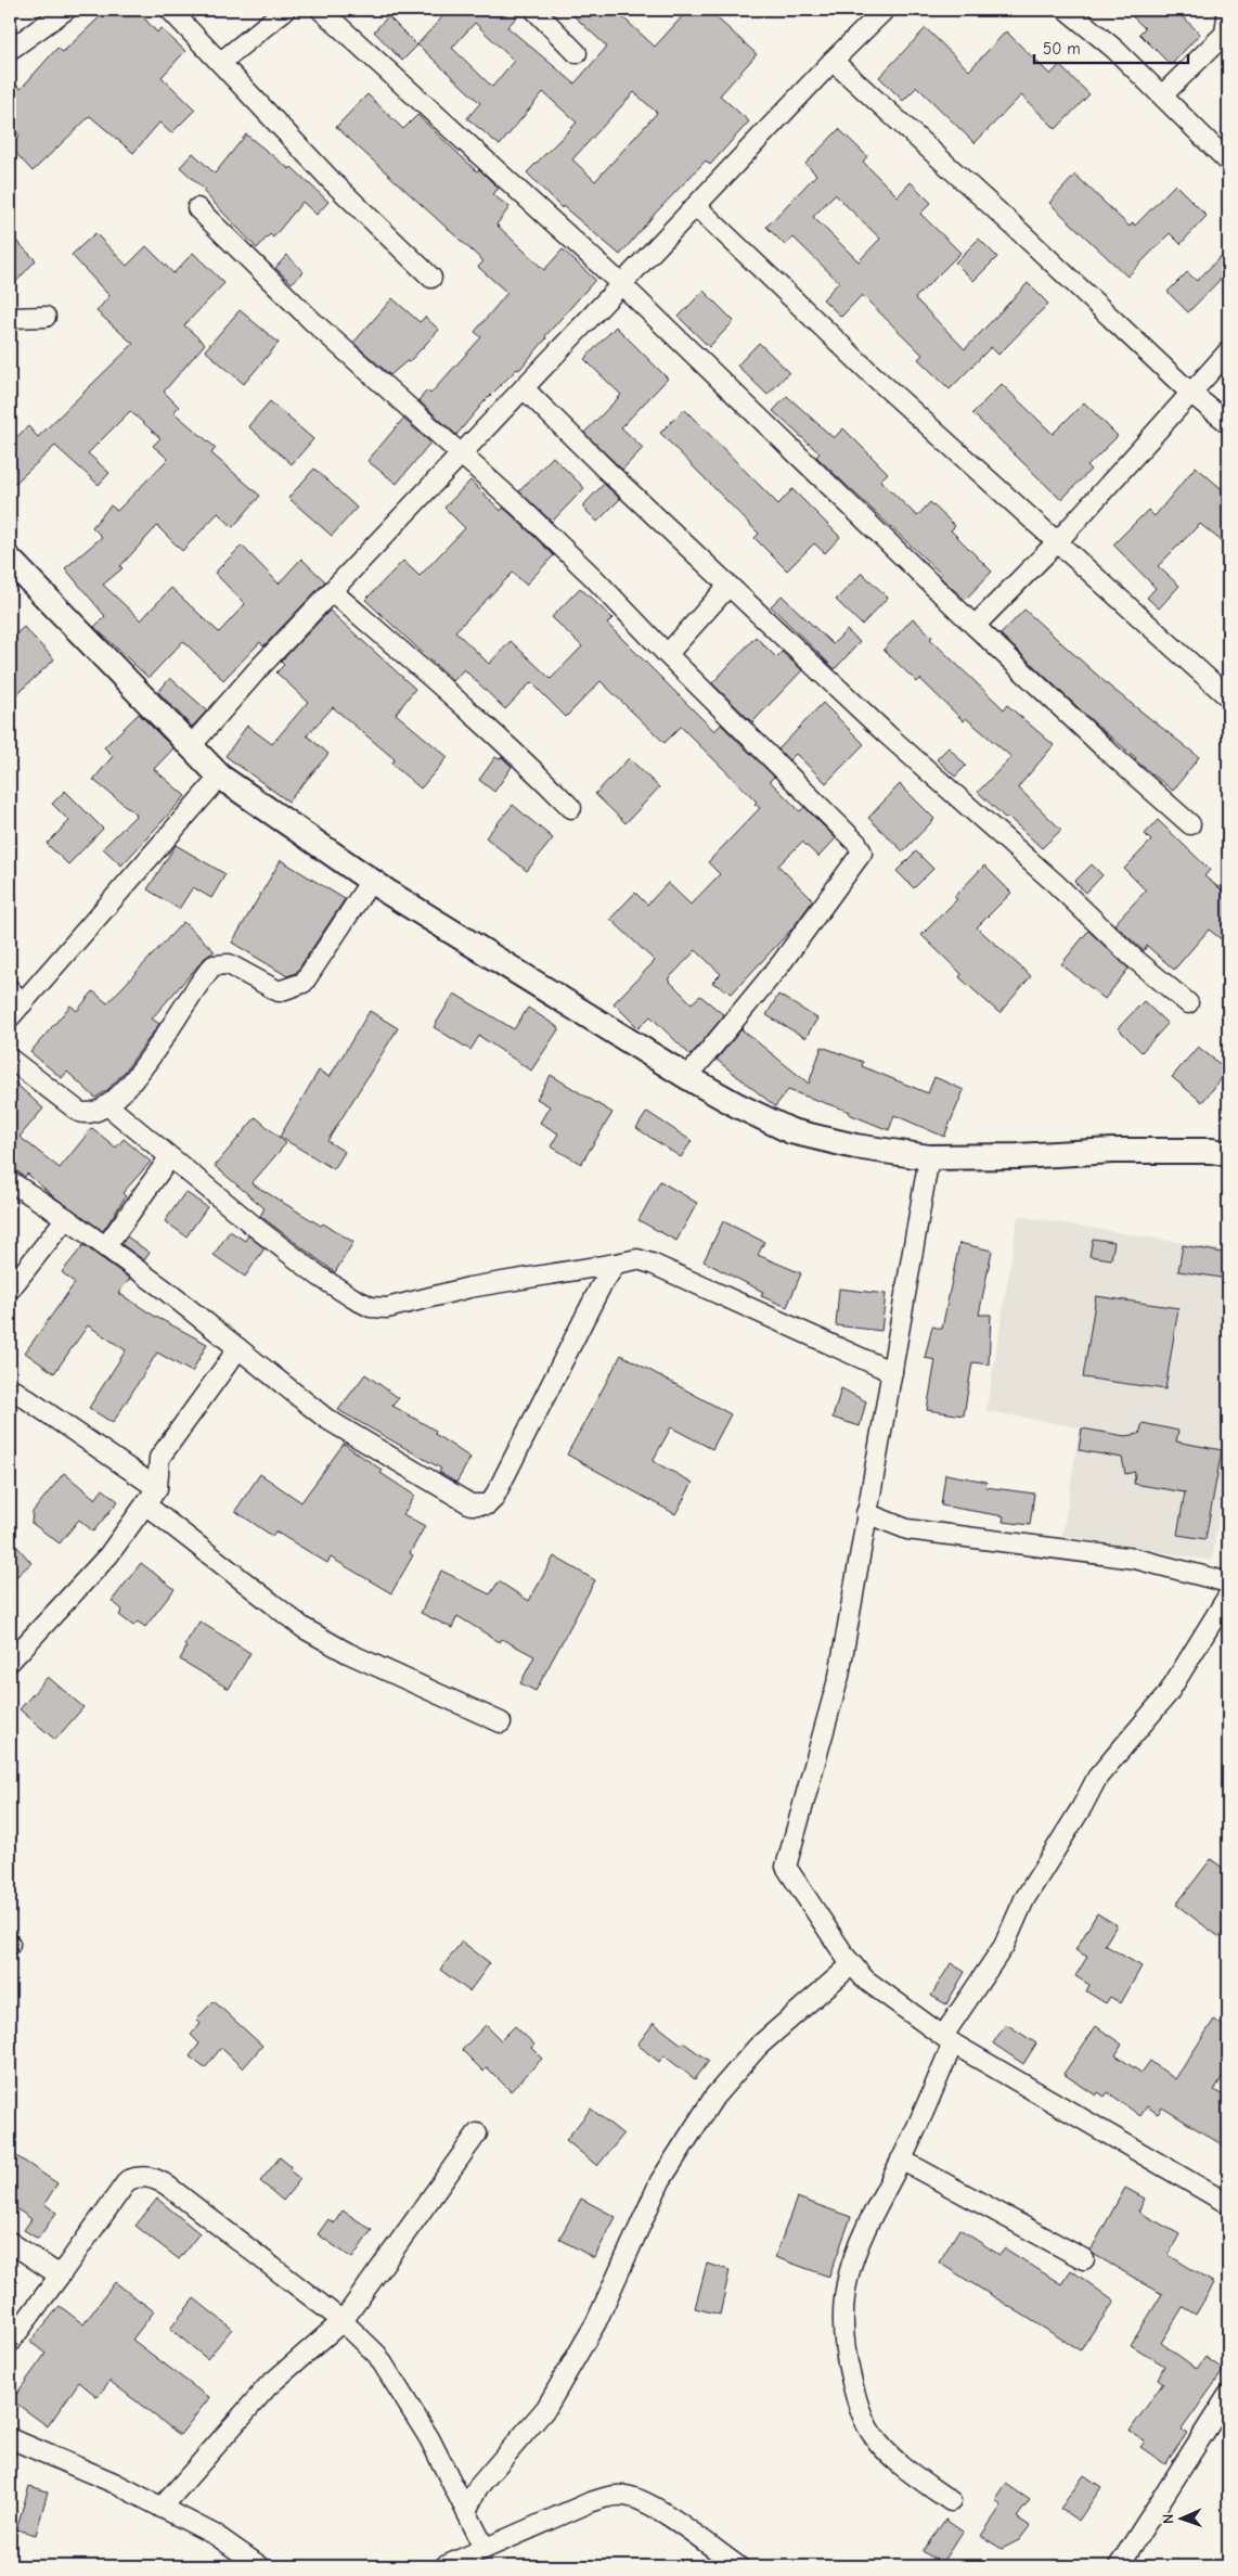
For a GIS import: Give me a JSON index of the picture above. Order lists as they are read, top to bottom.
{
  "scale_bar": "50 m",
  "north": "left"
}
